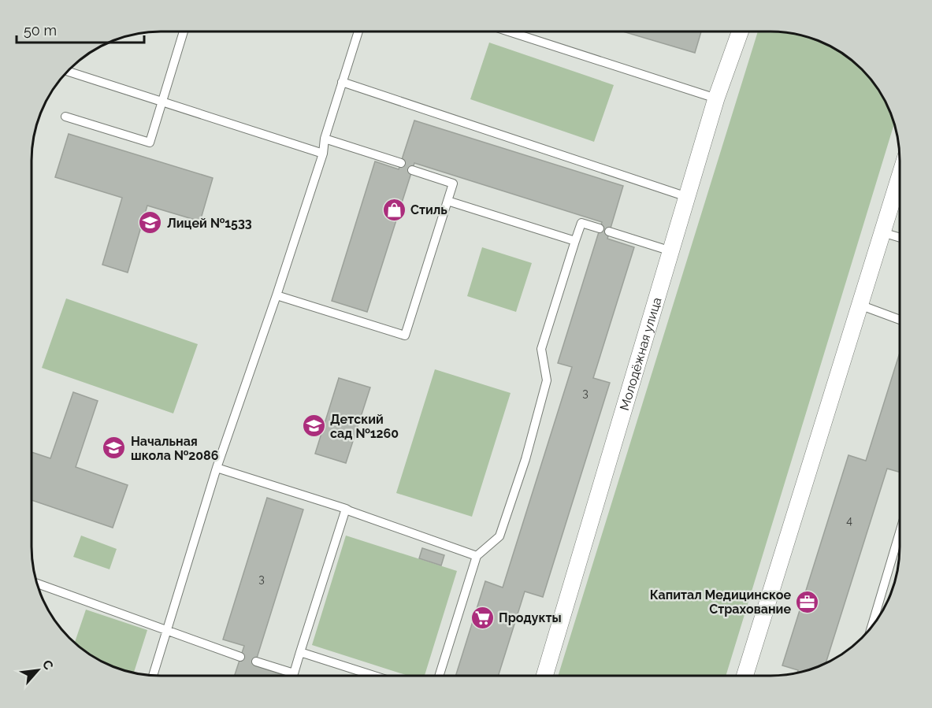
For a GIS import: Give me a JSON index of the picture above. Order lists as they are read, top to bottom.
{
  "streets": {
    "street": ["Молодёжная улица"]
  },
  "places": {
    "shop": ["Стиль"],
    "school or university": ["Лицей №1533", "Детский сад №1260", "Начальная школа №2086"],
    "office": ["Капитал Медицинское Страхование"],
    "supermarket": ["Продукты"]
  },
  "house_numbers": ["3", "4", "3"],
  "scale_bar": "50 m",
  "north": "top right"
}
